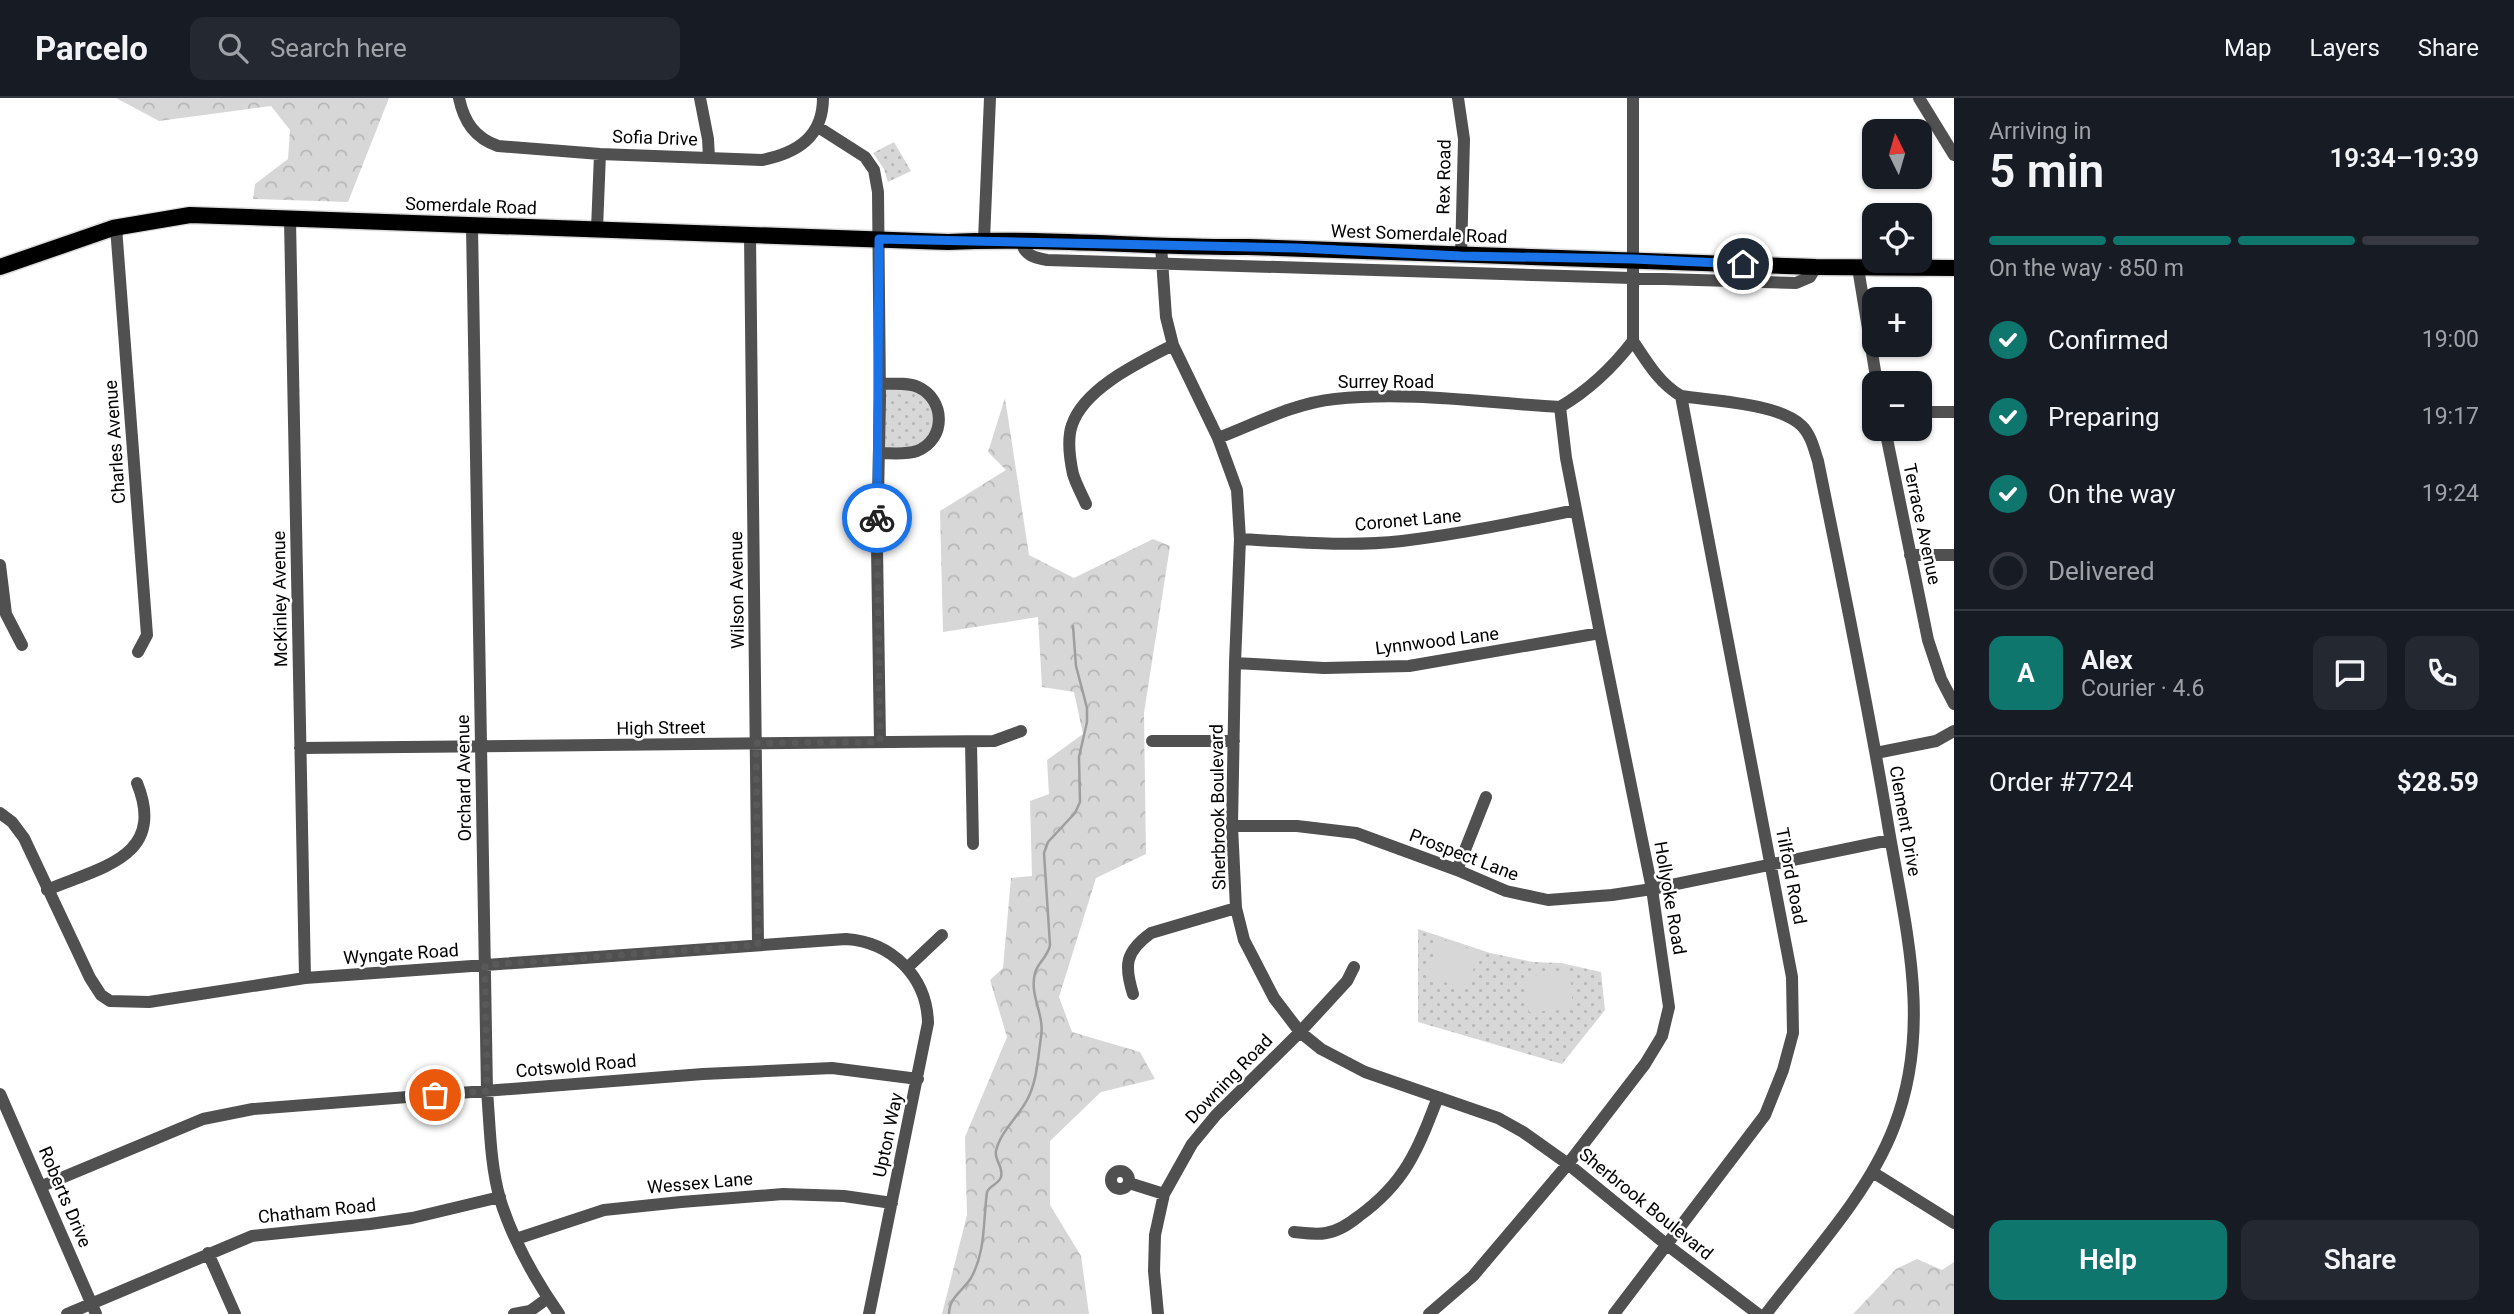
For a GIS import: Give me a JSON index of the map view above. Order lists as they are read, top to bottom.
{
  "streets": {
    "main road": ["Somerdale Road", "West Somerdale Road"],
    "street": [
      "Sofia Drive",
      "Rex Road",
      "Surrey Road",
      "Charles Avenue",
      "Coronet Lane",
      "Terrace Avenue",
      "Wilson Avenue",
      "McKinley Avenue",
      "Lynnwood Lane",
      "High Street",
      "Orchard Avenue",
      "Sherbrook Boulevard",
      "Clement Drive",
      "Prospect Lane",
      "Tilford Road",
      "Hollyoke Road",
      "Wyngate Road",
      "Cotswold Road",
      "Downing Road",
      "Upton Way",
      "Wessex Lane",
      "Roberts Drive",
      "Chatham Road"
    ]
  },
  "crossings": [
    ["Sofia Drive", "Somerdale Road"],
    ["Rex Road", "West Somerdale Road"],
    ["Somerdale Road", "West Somerdale Road"],
    ["Somerdale Road", "Charles Avenue"],
    ["Somerdale Road", "Wilson Avenue"],
    ["Somerdale Road", "McKinley Avenue"],
    ["Somerdale Road", "Orchard Avenue"],
    ["West Somerdale Road", "Sherbrook Boulevard"],
    ["Surrey Road", "Sherbrook Boulevard"],
    ["Surrey Road", "Hollyoke Road"],
    ["Coronet Lane", "Sherbrook Boulevard"],
    ["Coronet Lane", "Hollyoke Road"],
    ["Wilson Avenue", "High Street"],
    ["Wilson Avenue", "Wyngate Road"],
    ["McKinley Avenue", "High Street"],
    ["McKinley Avenue", "Wyngate Road"],
    ["Lynnwood Lane", "Sherbrook Boulevard"],
    ["Lynnwood Lane", "Hollyoke Road"],
    ["High Street", "Orchard Avenue"],
    ["Orchard Avenue", "Wyngate Road"],
    ["Orchard Avenue", "Cotswold Road"],
    ["Orchard Avenue", "Wessex Lane"],
    ["Orchard Avenue", "Chatham Road"],
    ["Sherbrook Boulevard", "Prospect Lane"],
    ["Sherbrook Boulevard", "Tilford Road"],
    ["Sherbrook Boulevard", "Hollyoke Road"],
    ["Sherbrook Boulevard", "Downing Road"],
    ["Clement Drive", "Prospect Lane"],
    ["Clement Drive", "Tilford Road"],
    ["Prospect Lane", "Tilford Road"],
    ["Prospect Lane", "Hollyoke Road"],
    ["Wyngate Road", "Upton Way"],
    ["Cotswold Road", "Upton Way"],
    ["Cotswold Road", "Roberts Drive"],
    ["Upton Way", "Wessex Lane"],
    ["Roberts Drive", "Chatham Road"]
  ],
  "north": "top",
  "page": {
    "header": "Parcelo",
    "search": "Search here",
    "nav": ["Map", "Layers", "Share"],
    "heading": ["5 min", "Arriving in", "19:34–19:39"],
    "panel": [
      "Alex",
      "Courier · 4.6",
      "Order #7724",
      "$28.59"
    ],
    "map_buttons": ["+", "−"],
    "bar": "On the way · 850 m",
    "list": [
      ["Confirmed", "19:00"],
      ["Preparing", "19:17"],
      ["On the way", "19:24"],
      "Delivered"
    ],
    "round": "A",
    "buttons": ["Help", "Share"]
  }
}
